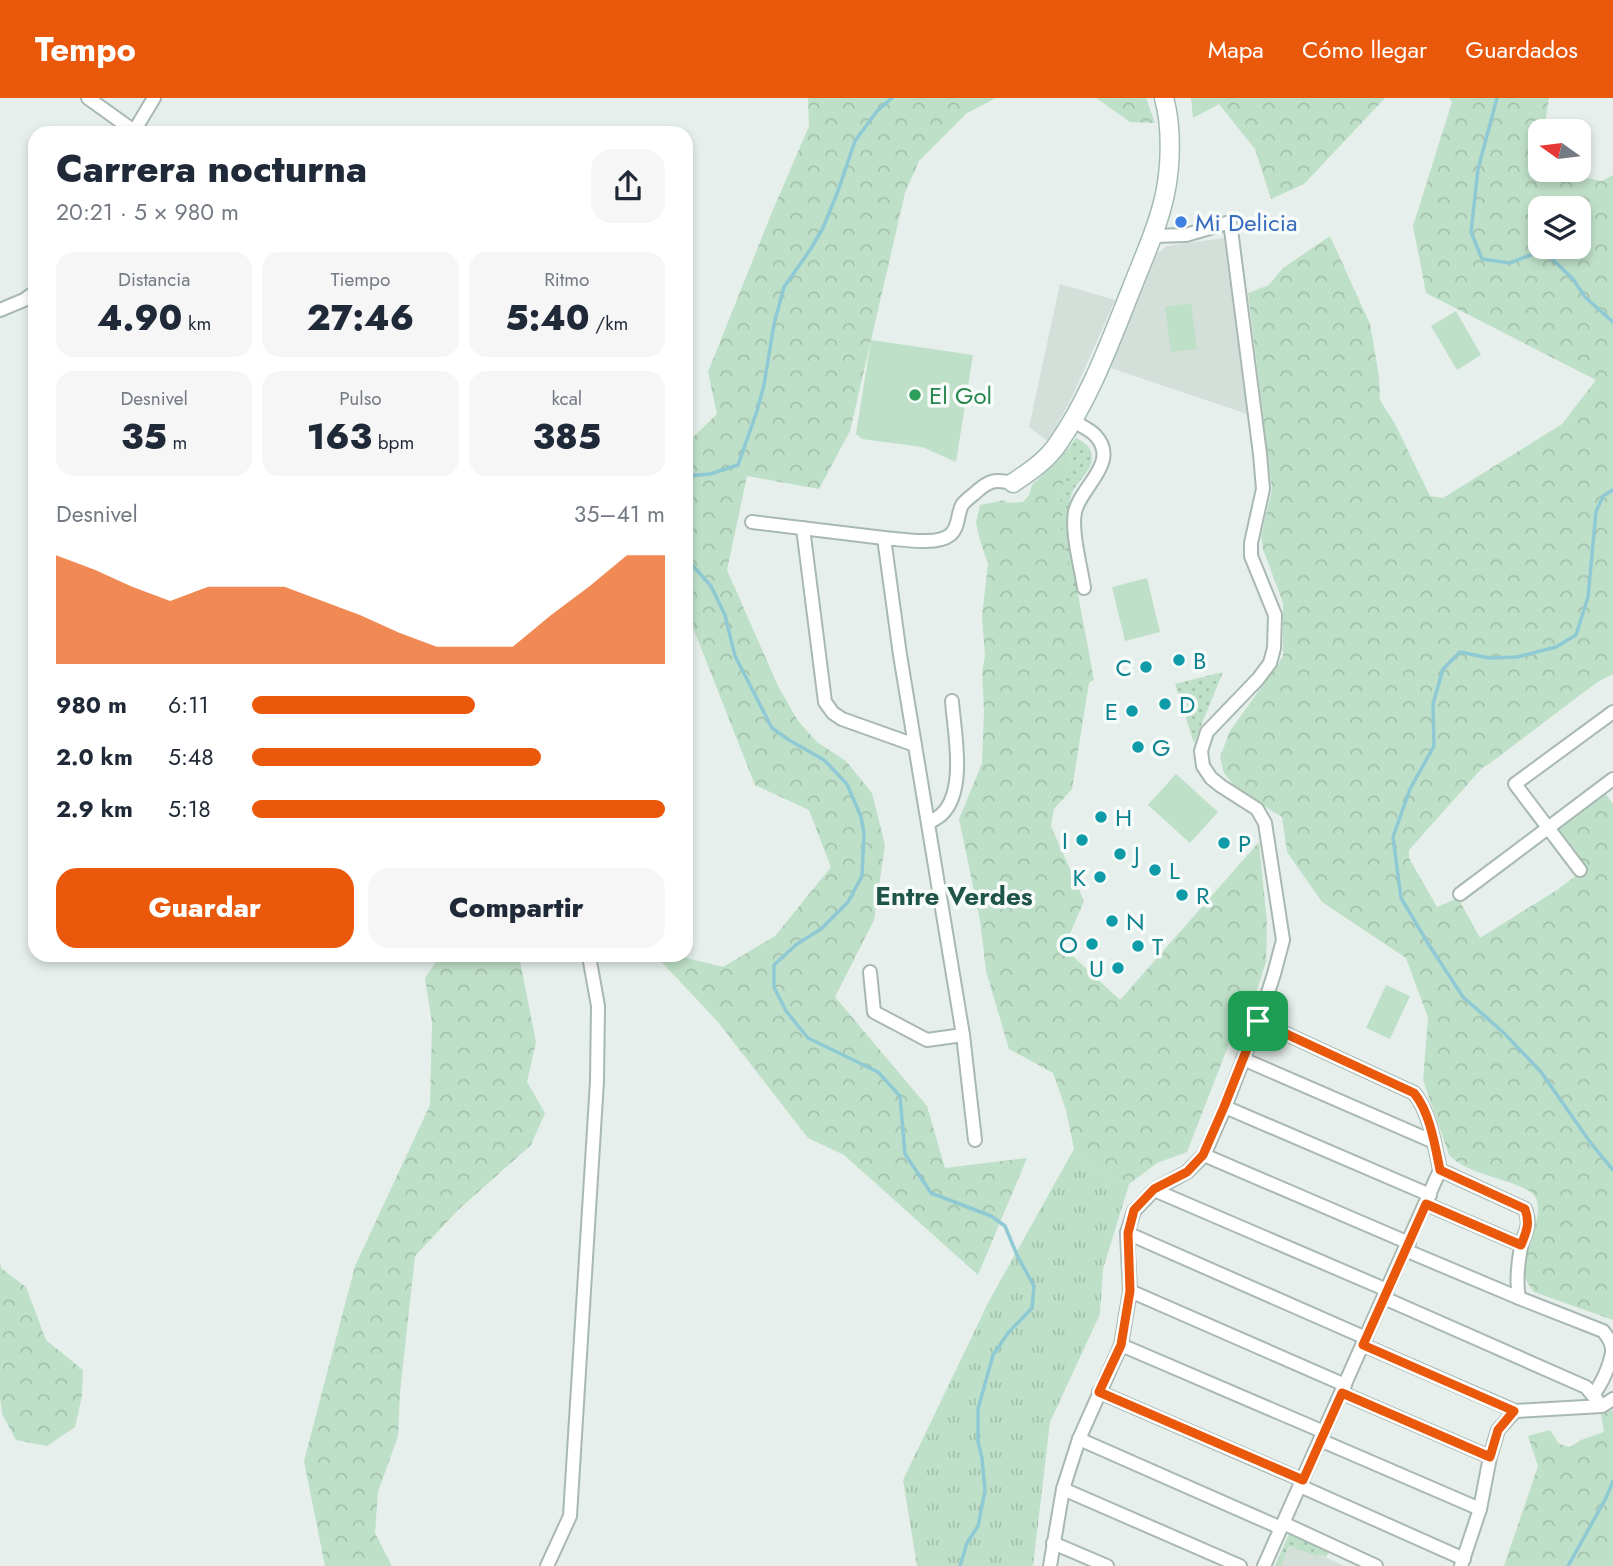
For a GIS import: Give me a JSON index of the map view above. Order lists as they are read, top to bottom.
{
  "districts": ["Entre Verdes"],
  "places": [
    "Mi Delicia",
    "El Gol",
    "B",
    "C",
    "D",
    "E",
    "G",
    "H",
    "I",
    "P",
    "J",
    "L",
    "K",
    "R",
    "N",
    "O",
    "T",
    "U"
  ],
  "north": "left",
  "page": {
    "header": "Tempo",
    "nav": ["Mapa", "Cómo llegar", "Guardados"],
    "heading": ["Carrera nocturna", "20:21 · 5 × 980 m"],
    "stats": [
      ["Distancia", "4.90 km"],
      ["Tiempo", "27:46"],
      ["Ritmo", "5:40 /km"],
      ["Desnivel", "35 m"],
      ["Pulso", "163 bpm"],
      ["kcal", "385"]
    ],
    "chart": ["Desnivel", "35–41 m"],
    "list": [
      {
        "name": "980 m",
        "note": "6:11"
      },
      {
        "name": "2.0 km",
        "note": "5:48"
      },
      {
        "name": "2.9 km",
        "note": "5:18"
      }
    ],
    "buttons": ["Guardar", "Compartir"]
  }
}
